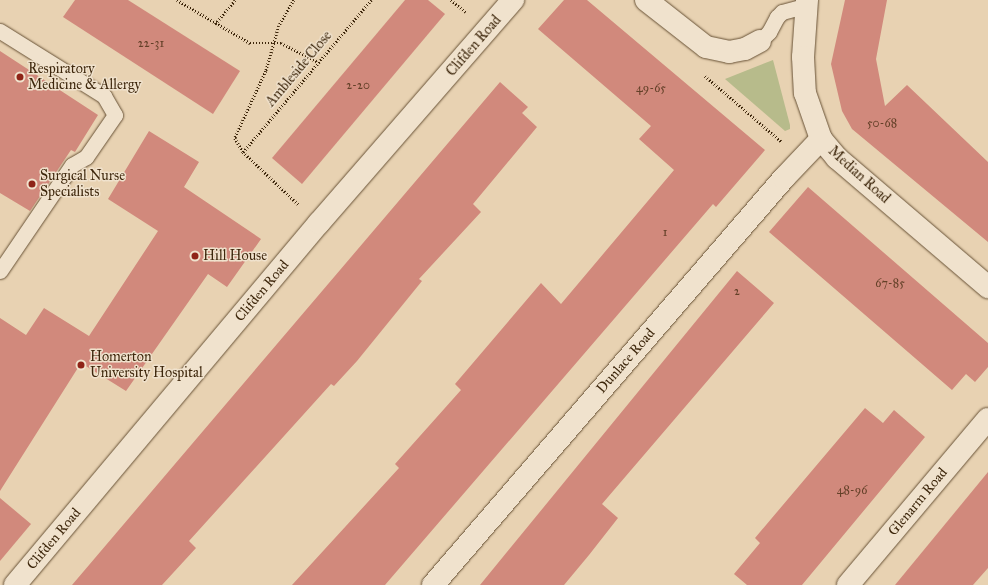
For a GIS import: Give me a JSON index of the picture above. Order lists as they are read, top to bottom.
{
  "streets": {
    "street": [
      "Clifden Road",
      "Median Road",
      "Dunlace Road",
      "Glenarm Road"
    ],
    "path": ["Ambleside Close"]
  },
  "crossings": [
    ["Median Road", "Dunlace Road"]
  ],
  "places": [
    "Respiratory Medicine & Allergy",
    "Surgical Nurse Specialists",
    "Hill House",
    "Homerton University Hospital"
  ],
  "house_numbers": [
    "22-31",
    "2-20",
    "49-65",
    "50-68",
    "1",
    "67-85",
    "2",
    "48-96"
  ]
}
